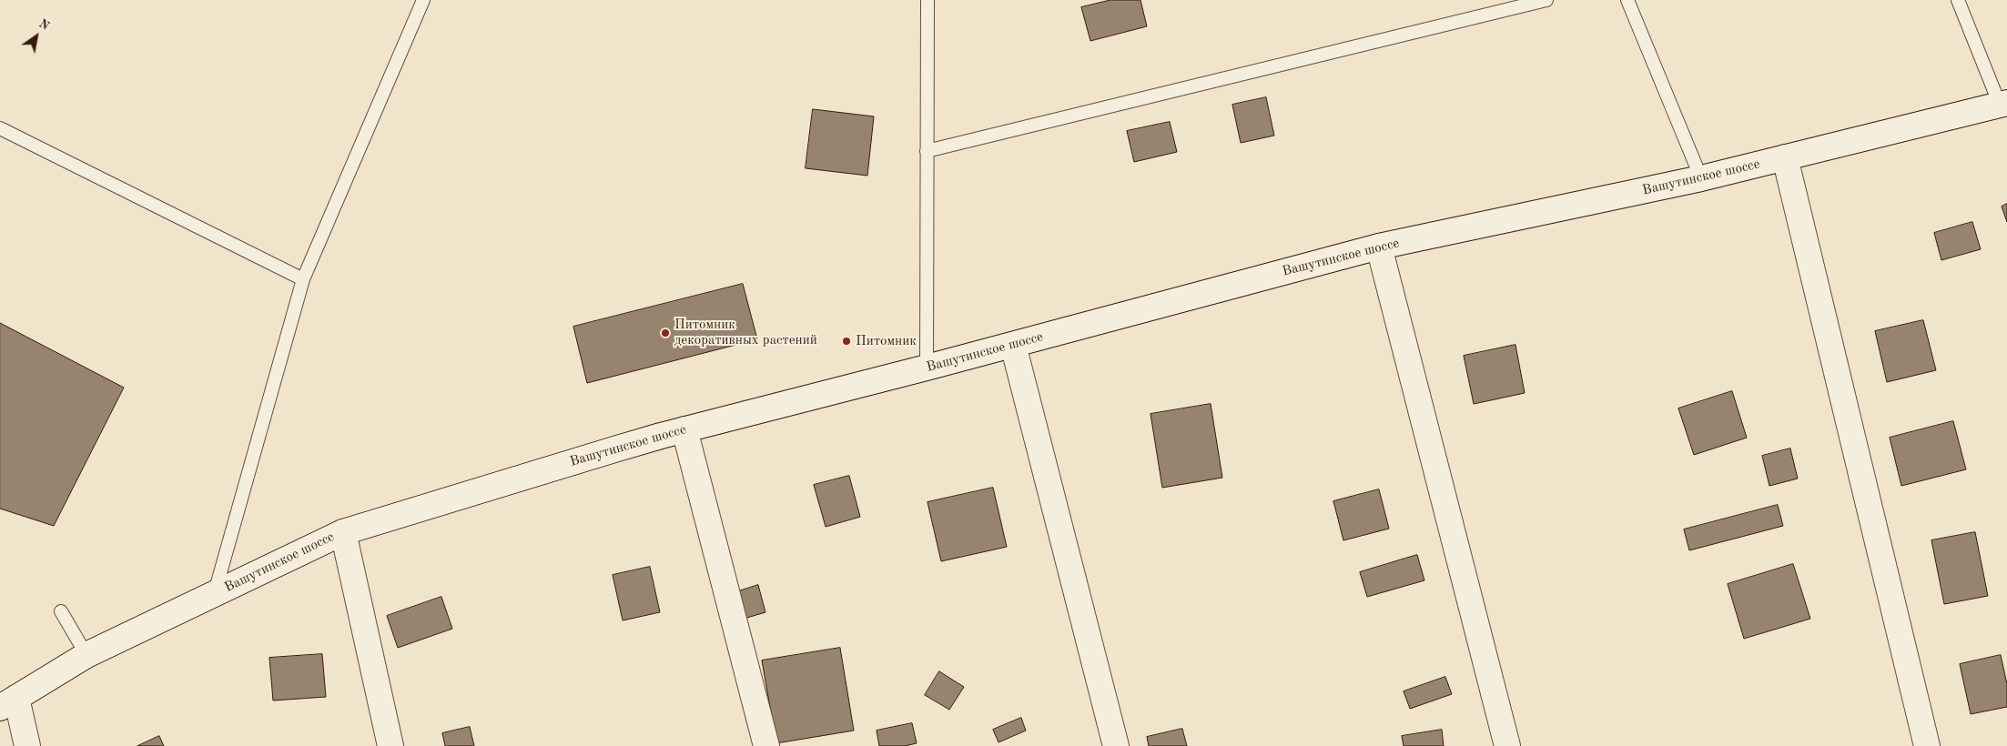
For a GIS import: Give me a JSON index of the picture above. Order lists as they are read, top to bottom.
{
  "streets": {
    "street": ["Вашутинское шоссе"]
  },
  "places": ["Питомник декоративных растений", "Питомник"],
  "north": "top right"
}
